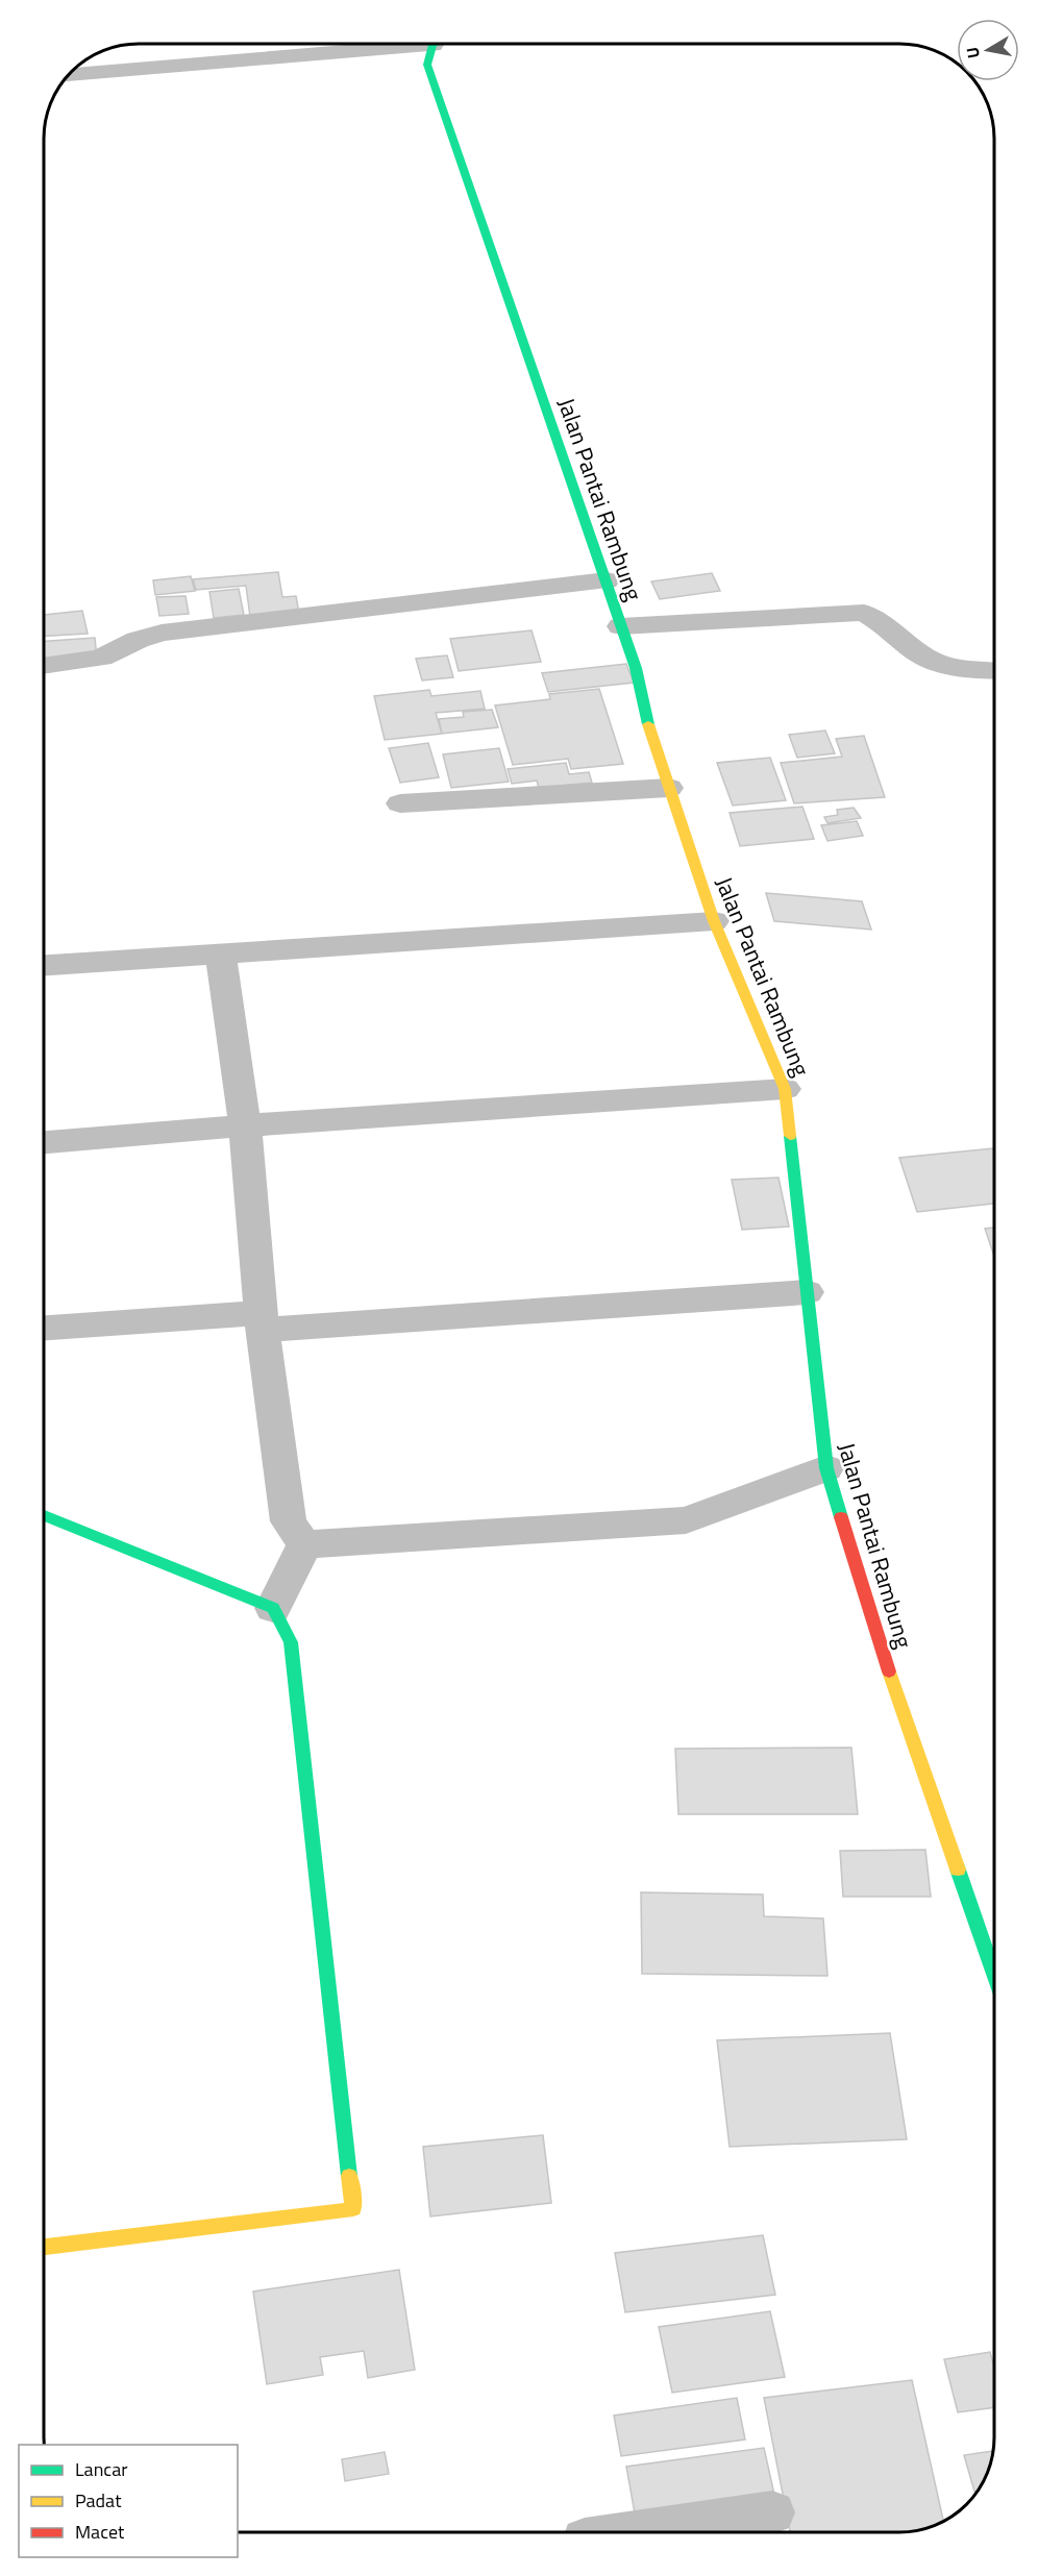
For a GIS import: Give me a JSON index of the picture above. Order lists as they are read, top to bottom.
{
  "streets": {
    "street": ["Jalan Pantai Rambung"]
  },
  "legend": ["Lancar", "Padat", "Macet"],
  "north": "left"
}
